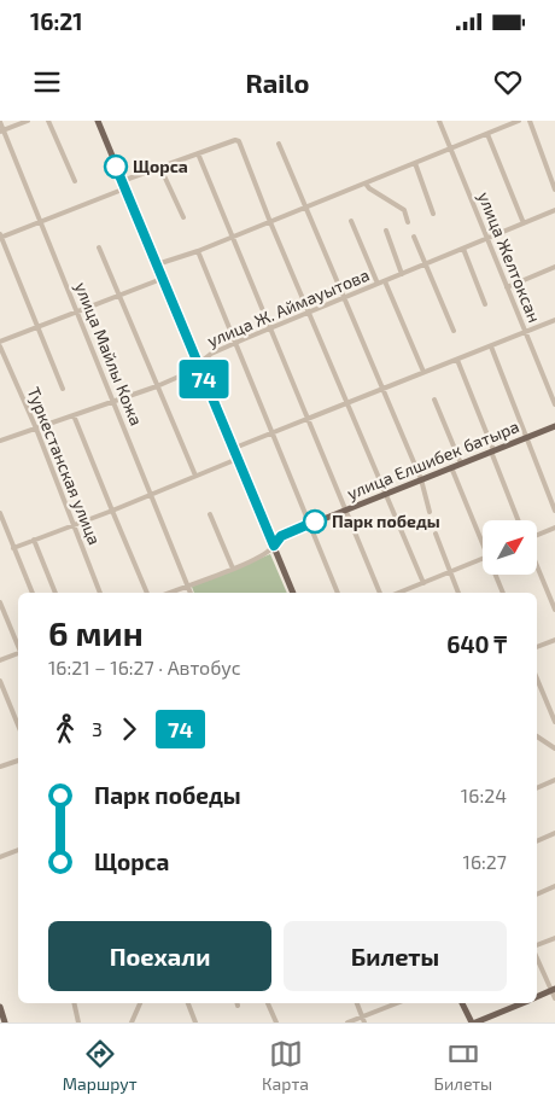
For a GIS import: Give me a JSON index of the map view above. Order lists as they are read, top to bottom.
{
  "streets": {
    "main road": ["улица Елшибек батыра"],
    "street": [
      "улица Желтоксан",
      "улица Ж. Аймауытова",
      "улица Майлы Кожа",
      "Туркестанская улица"
    ]
  },
  "crossings": [
    ["улица Желтоксан", "улица Ж. Аймауытова"],
    ["улица Ж. Аймауытова", "улица Майлы Кожа"],
    ["улица Ж. Аймауытова", "Туркестанская улица"],
    ["улица Майлы Кожа", "улица Елшибек батыра"]
  ],
  "places": ["Щорса", "Парк победы"],
  "lines": ["bus line 74"],
  "north": "top right",
  "page": {
    "status": "16:21",
    "header": "Railo",
    "on_map": "74",
    "heading": ["6 мин", "16:21 – 16:27 · Автобус", "640 ₸"],
    "legs": ["3", "74"],
    "list": [
      {
        "name": "Парк победы",
        "value": "16:24"
      },
      {
        "name": "Щорса",
        "value": "16:27"
      }
    ],
    "buttons": ["Поехали", "Билеты"],
    "tabs": ["Маршрут", "Карта", "Билеты"]
  }
}
